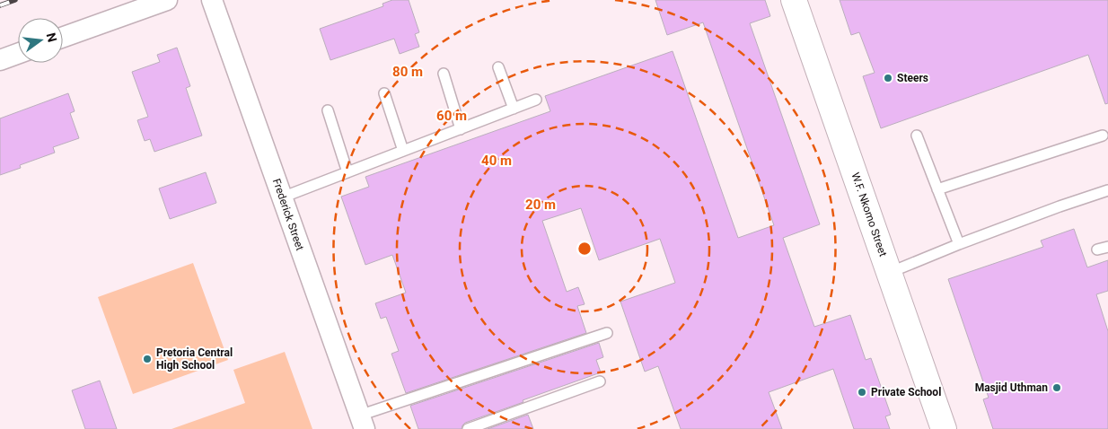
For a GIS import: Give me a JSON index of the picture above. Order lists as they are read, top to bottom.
{
  "streets": {
    "main road": ["W.F. Nkomo Street"],
    "street": ["Frederick Street"]
  },
  "places": [
    "Steers",
    "Pretoria Central High School",
    "Masjid Uthman",
    "Private School"
  ],
  "north": "right",
  "rings": [
    "80 m",
    "60 m",
    "40 m",
    "20 m"
  ]
}
